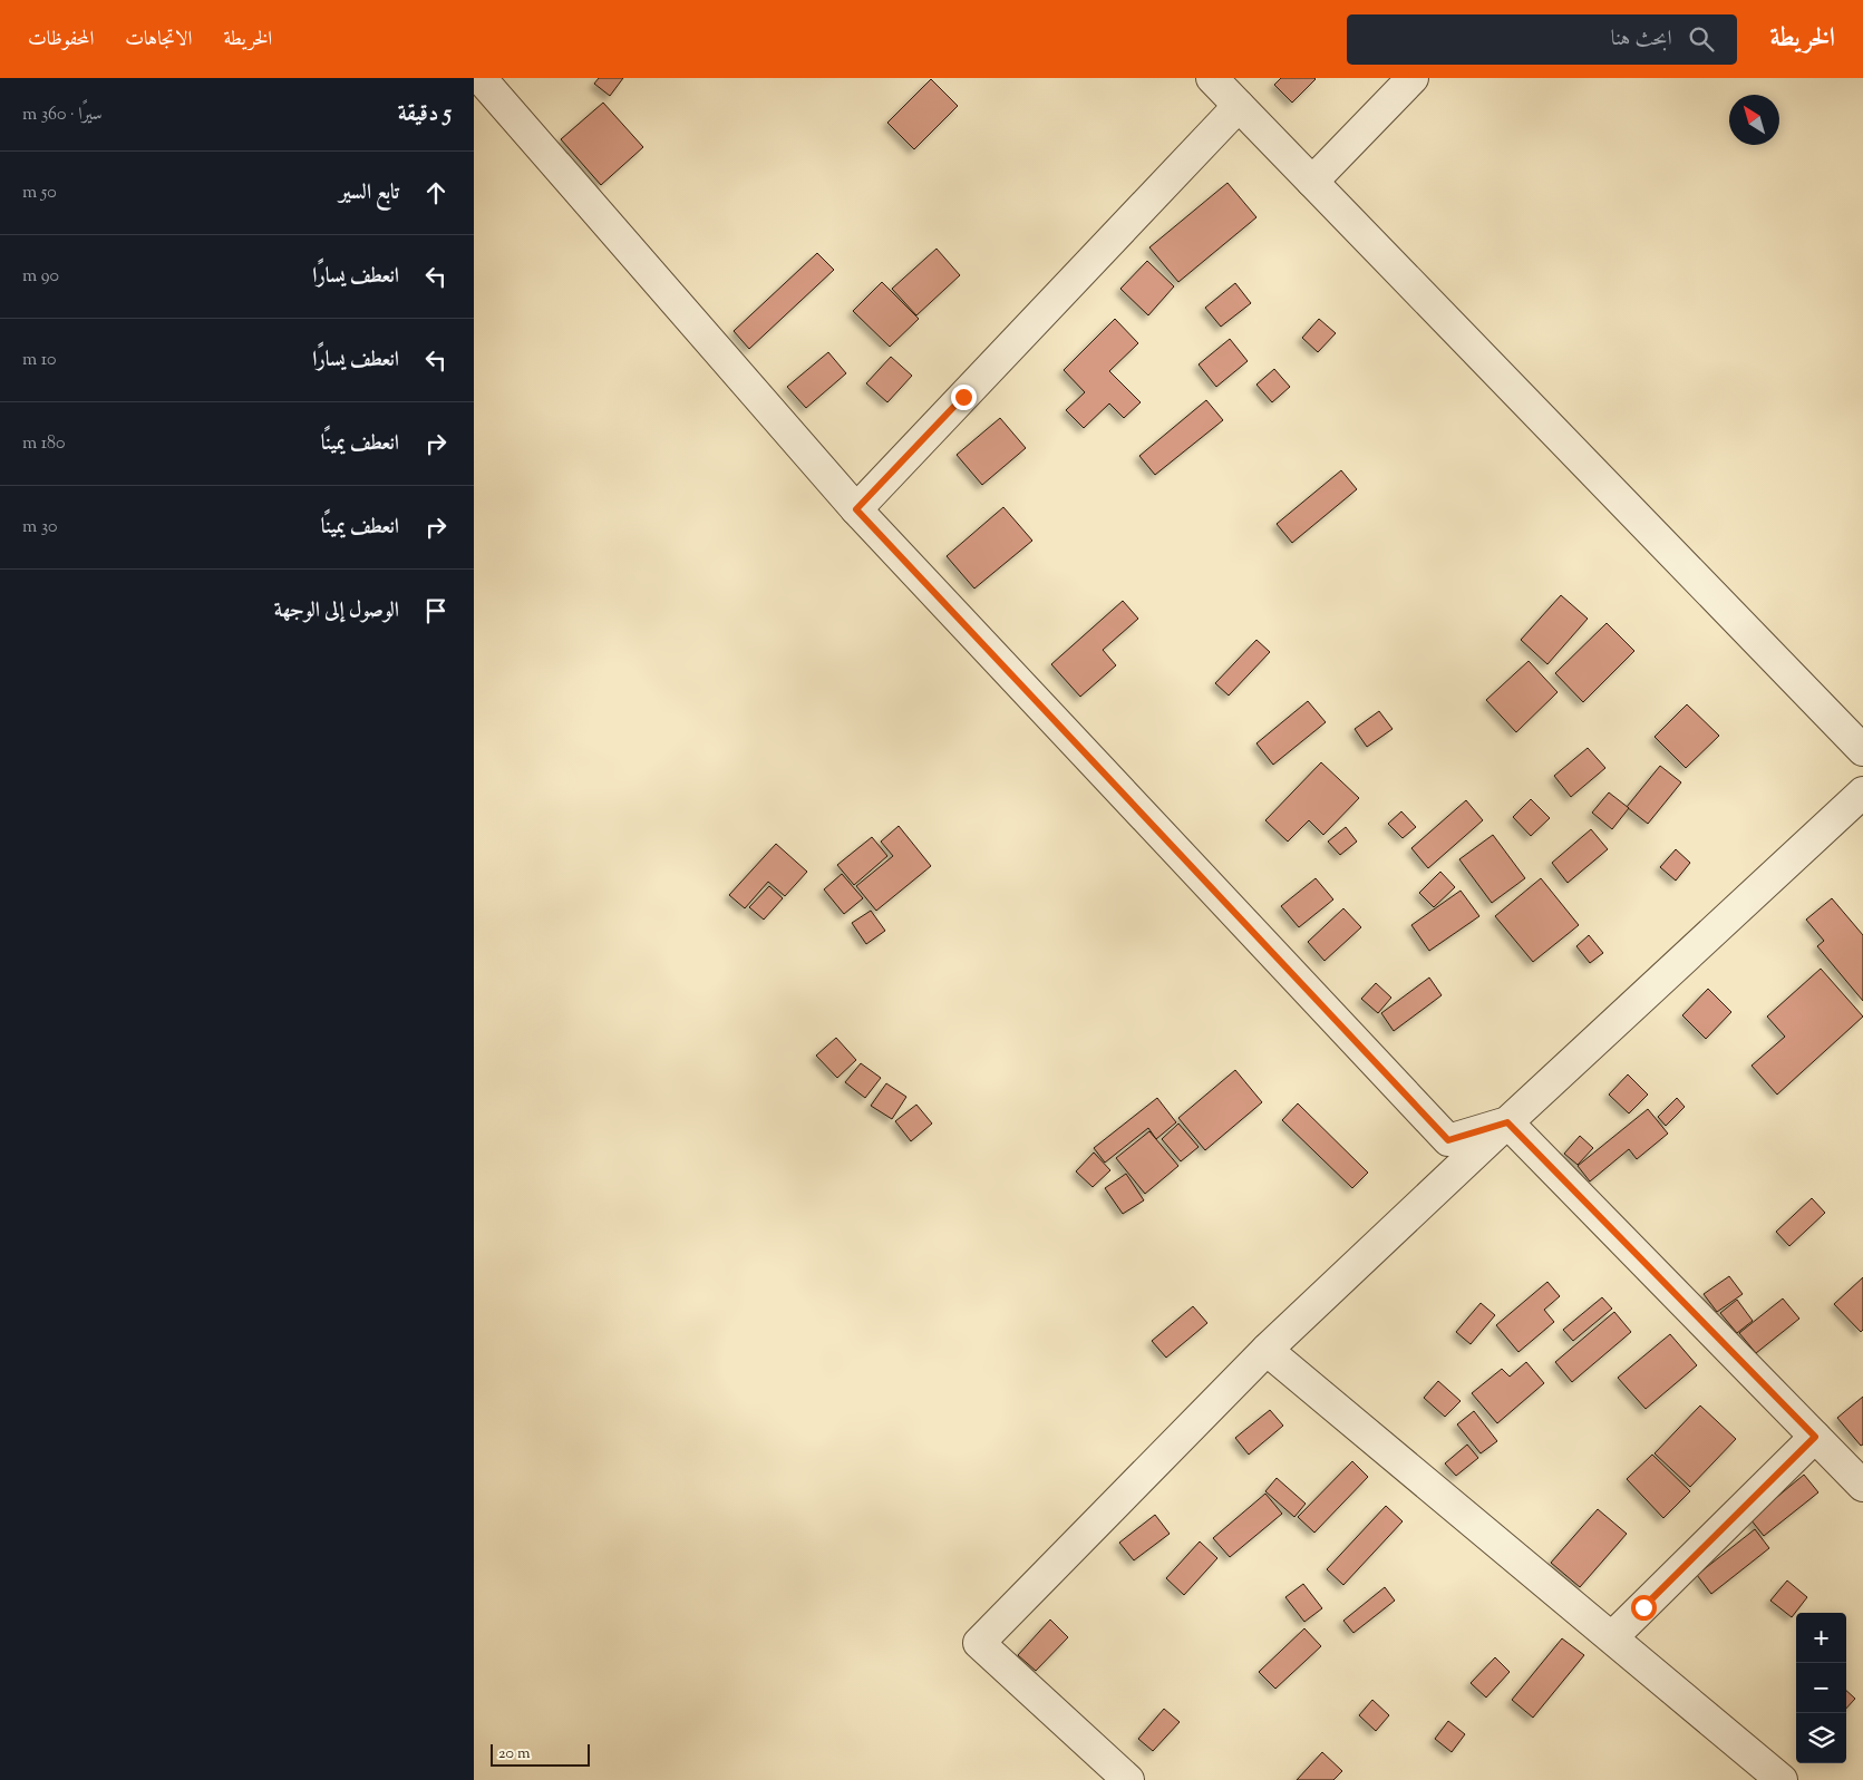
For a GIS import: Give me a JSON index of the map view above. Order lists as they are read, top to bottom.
{
  "scale_bar": "20 m",
  "north": "top left",
  "page": {
    "header": "الخريطة",
    "search": "ابحث هنا",
    "nav": ["الخريطة", "الاتجاهات", "المحفوظات"],
    "heading": ["5 دقيقة", "سيرًا · 360 m"],
    "list": [
      ["تابع السير", "50 m"],
      ["انعطف يسارًا", "90 m"],
      ["انعطف يسارًا", "10 m"],
      ["انعطف يمينًا", "180 m"],
      ["انعطف يمينًا", "30 m"],
      "الوصول إلى الوجهة"
    ],
    "map_buttons": ["+", "−"],
    "scale": "20 m"
  }
}
